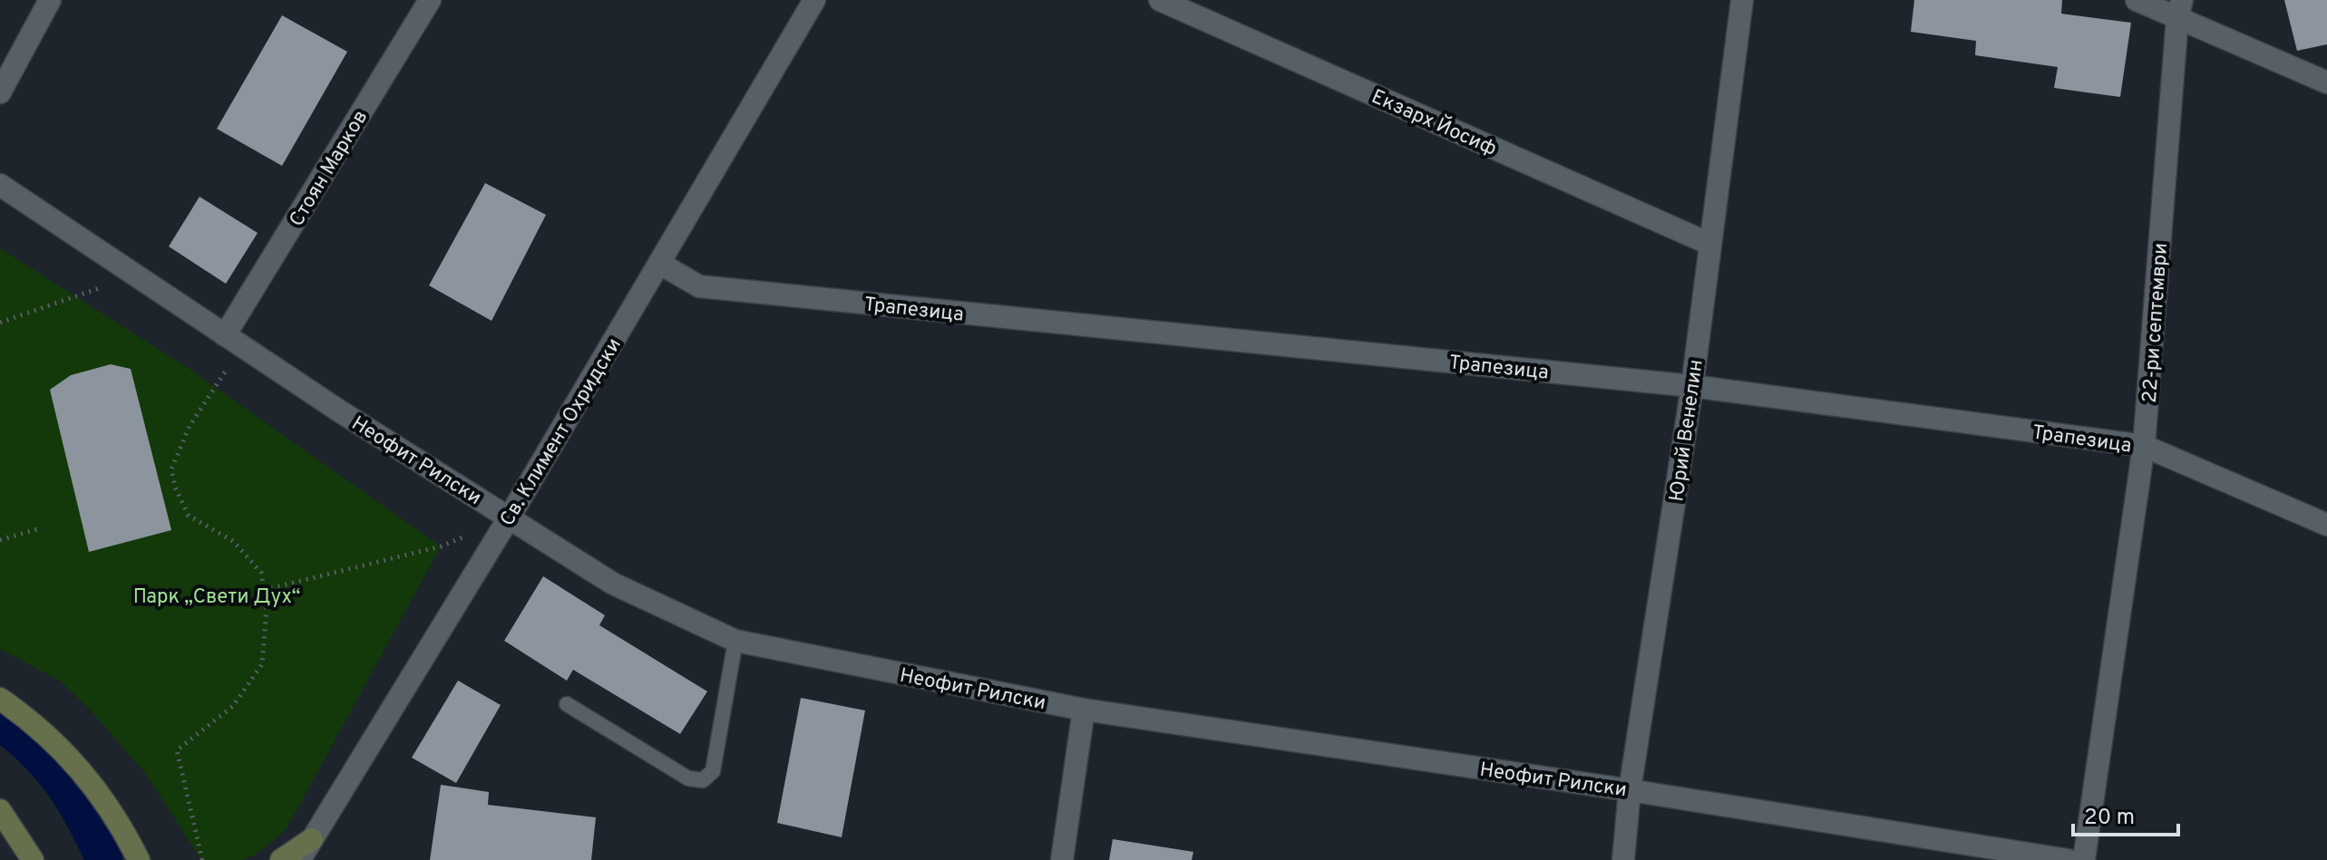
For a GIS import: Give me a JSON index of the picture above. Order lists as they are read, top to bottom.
{
  "streets": {
    "street": [
      "Екзарх Йосиф",
      "Стоян Марков",
      "Трапезица",
      "22-ри септември",
      "Юрий Венелин",
      "Св. Климент Охридски",
      "Неофит Рилски"
    ]
  },
  "crossings": [
    ["Екзарх Йосиф", "Юрий Венелин"],
    ["Стоян Марков", "Неофит Рилски"],
    ["Трапезица", "22-ри септември"],
    ["Трапезица", "Юрий Венелин"],
    ["Трапезица", "Св. Климент Охридски"],
    ["Юрий Венелин", "Неофит Рилски"],
    ["Св. Климент Охридски", "Неофит Рилски"]
  ],
  "parks": ["Парк „Свети Дух“"],
  "scale_bar": "20 m"
}
